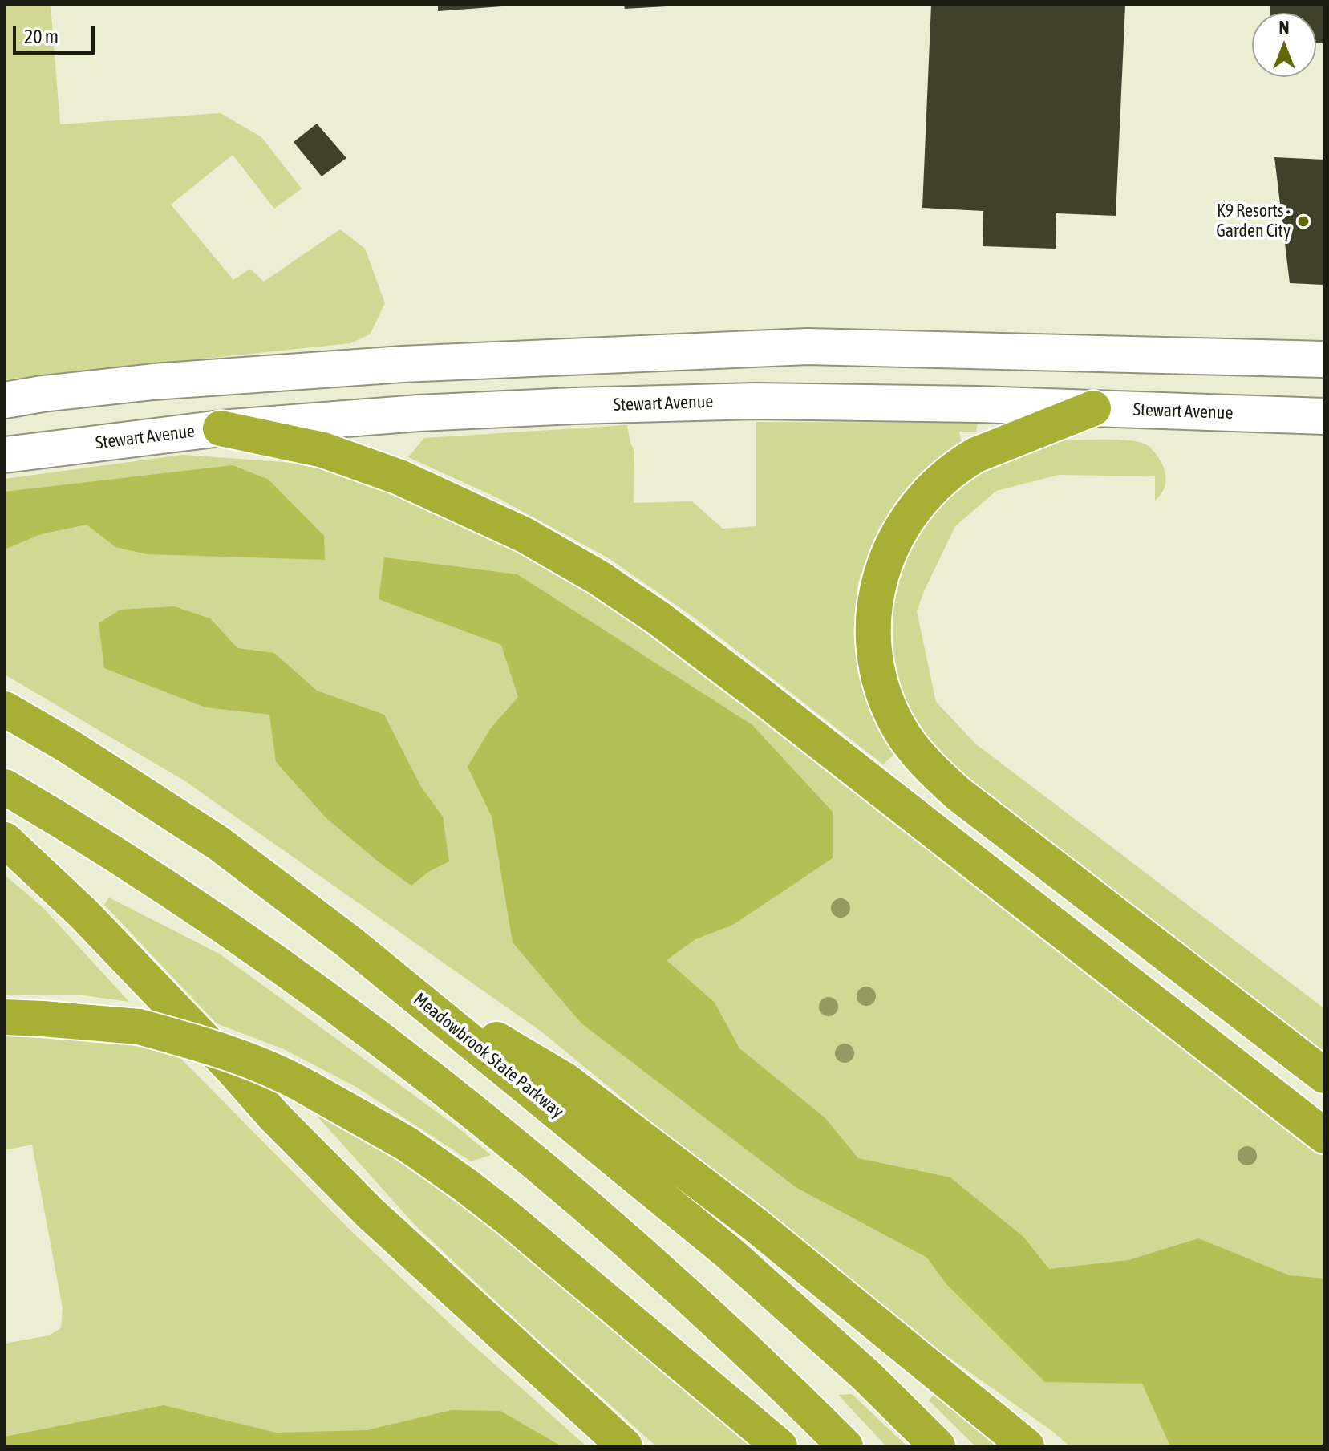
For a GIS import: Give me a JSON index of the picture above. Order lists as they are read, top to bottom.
{
  "streets": {
    "highway": ["Meadowbrook State Parkway"],
    "main road": ["Stewart Avenue"]
  },
  "places": ["K9 Resorts - Garden City"],
  "scale_bar": "20 m",
  "north": "top"
}
